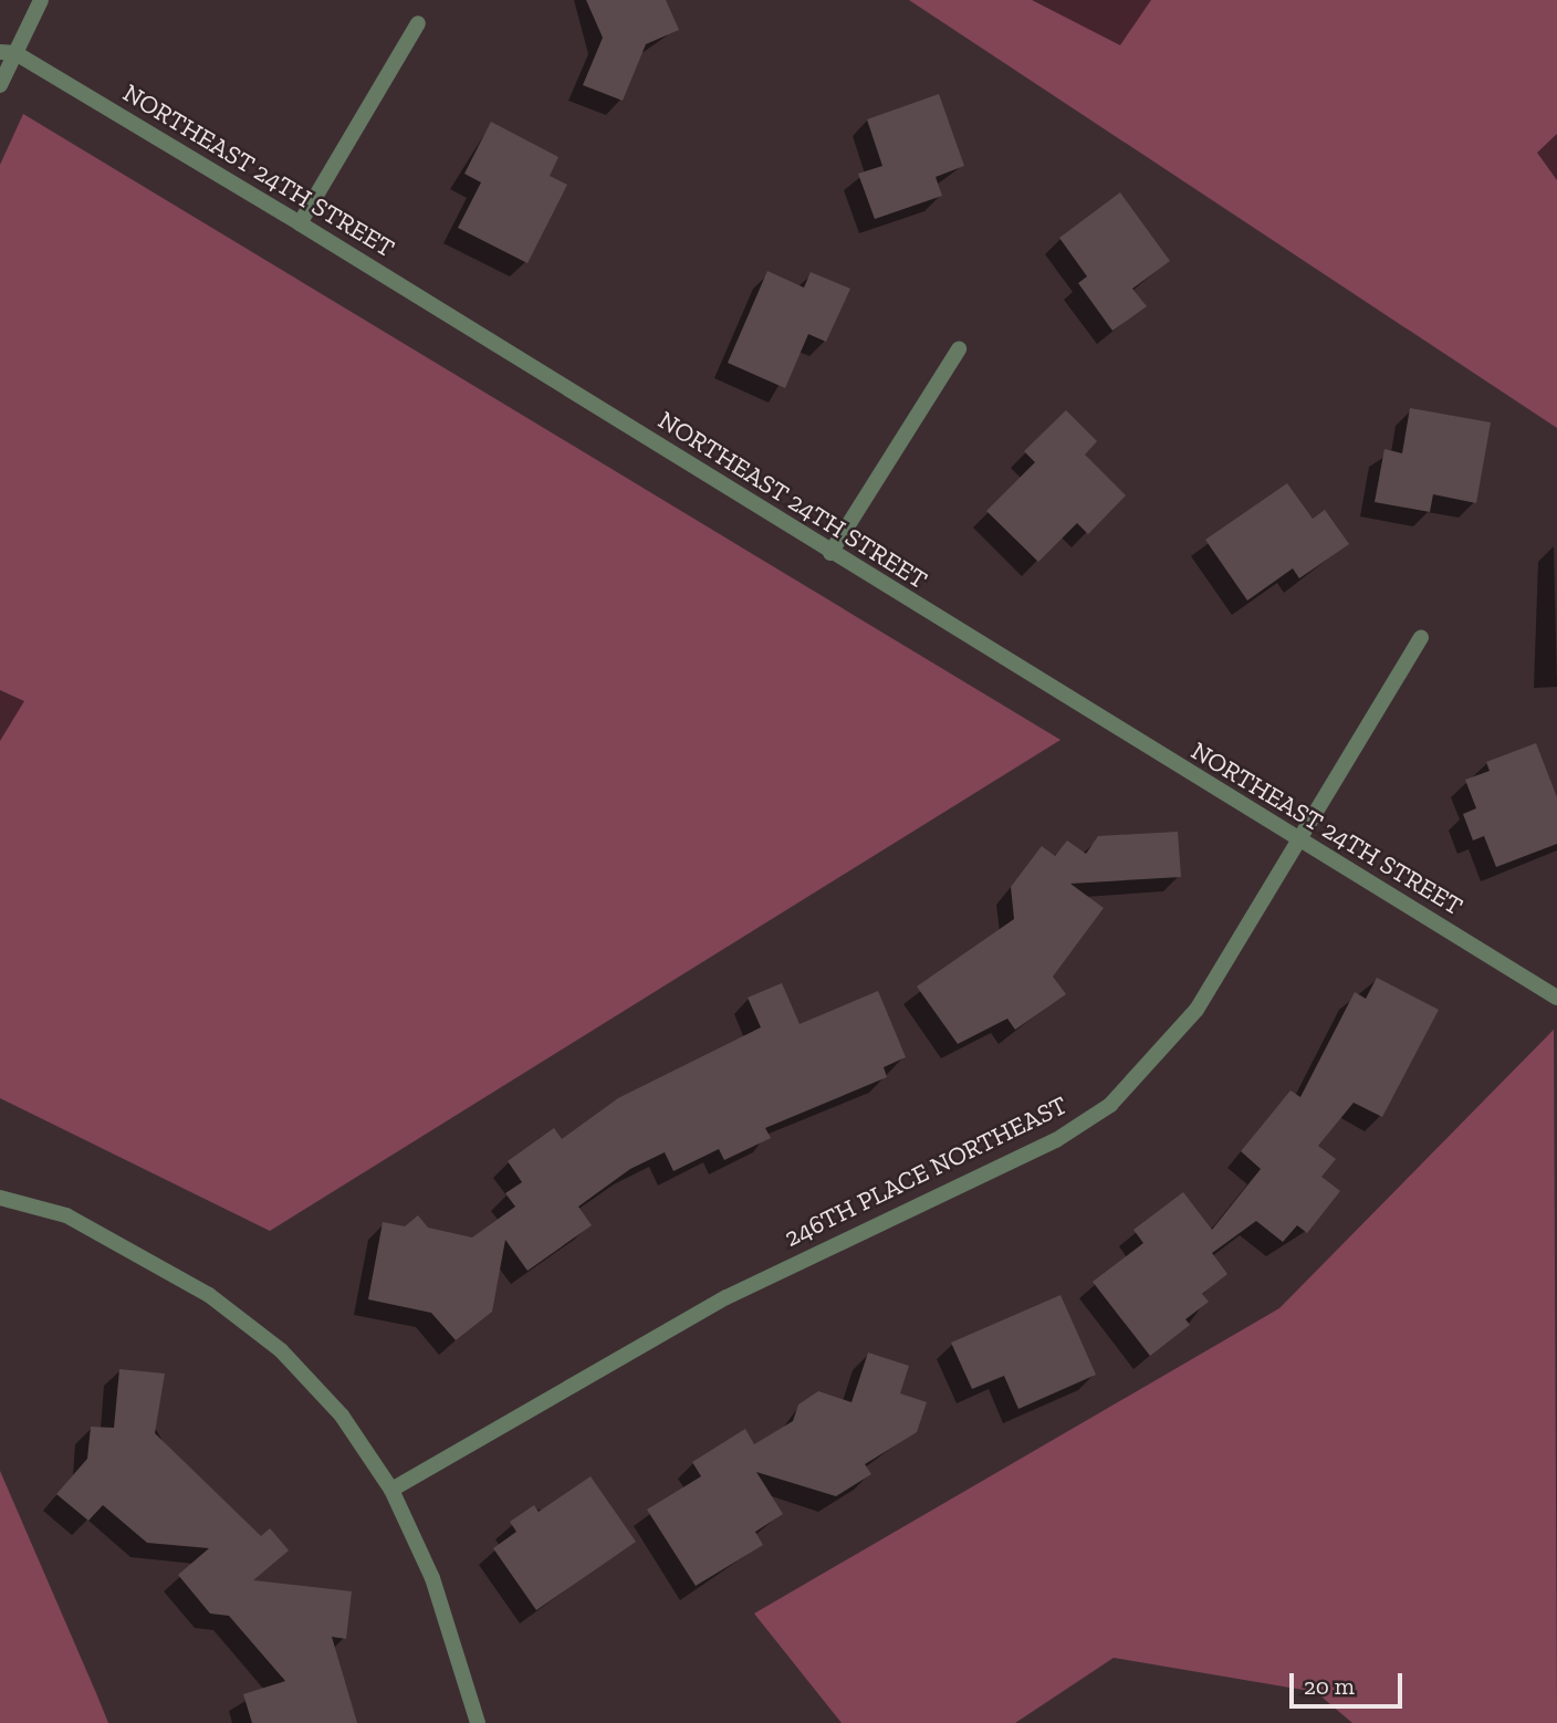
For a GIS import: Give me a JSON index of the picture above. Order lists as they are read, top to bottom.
{
  "streets": {
    "street": ["NORTHEAST 24TH STREET", "246TH PLACE NORTHEAST"]
  },
  "crossings": [
    ["NORTHEAST 24TH STREET", "246TH PLACE NORTHEAST"]
  ],
  "scale_bar": "20 m"
}
